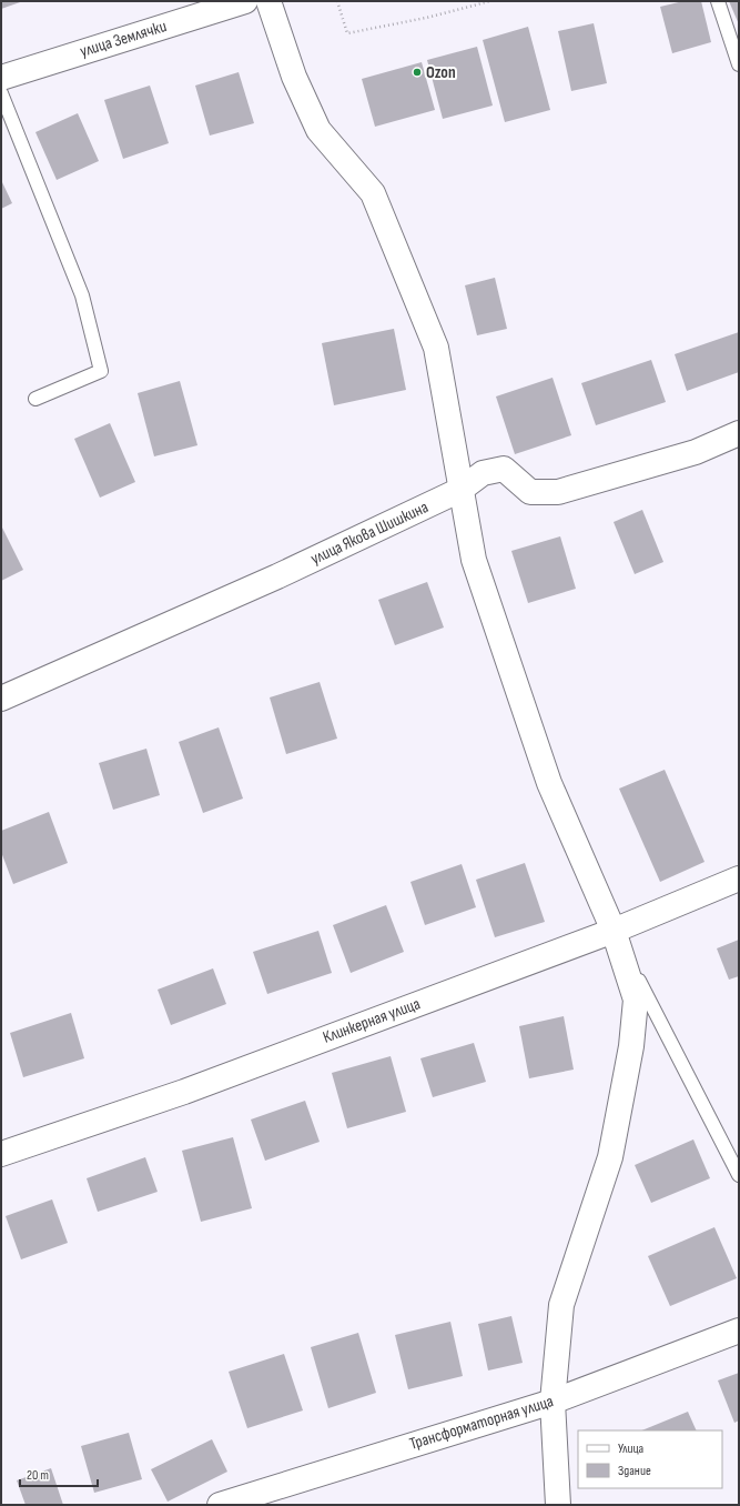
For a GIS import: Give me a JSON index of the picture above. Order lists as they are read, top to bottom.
{
  "streets": {
    "street": [
      "улица Землячки",
      "улица Якова Шишкина",
      "Клинкерная улица",
      "Трансформаторная улица"
    ]
  },
  "places": ["Ozon"],
  "legend": ["Улица", "Здание"],
  "scale_bar": "20 m"
}
